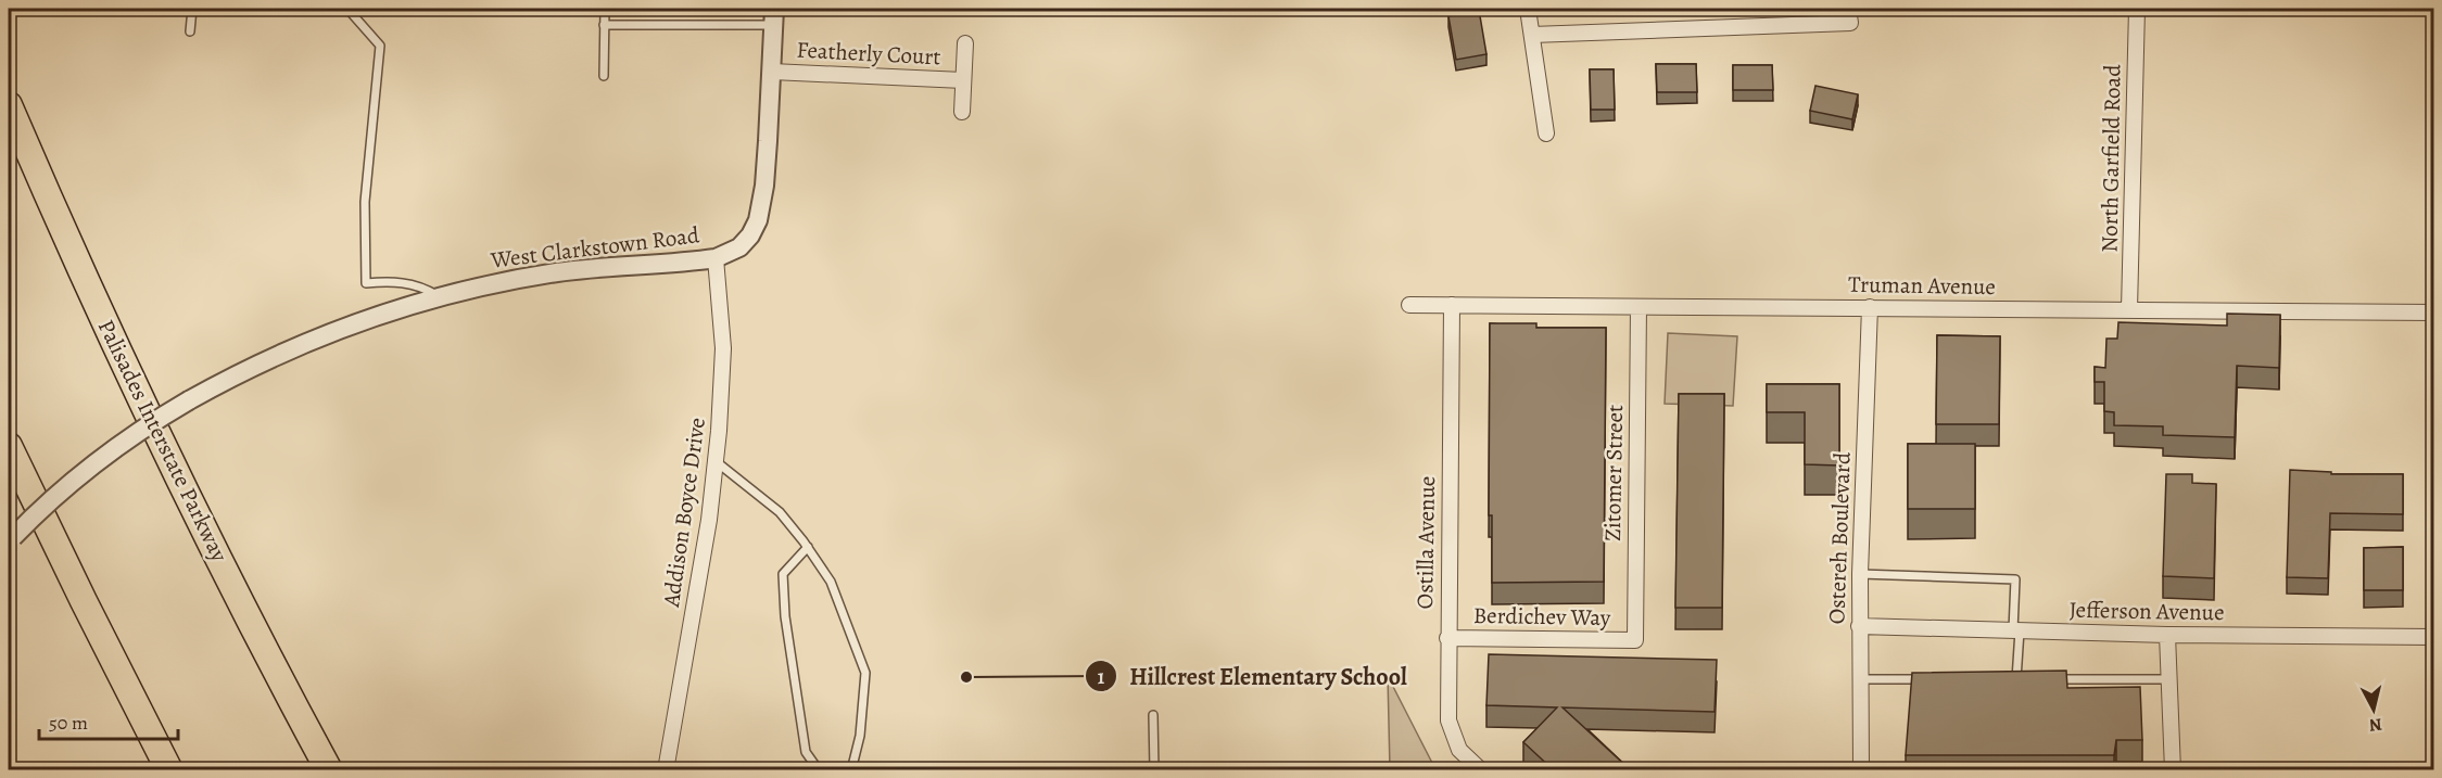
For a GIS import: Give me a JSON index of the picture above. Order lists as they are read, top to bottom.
{
  "streets": {
    "highway": ["Palisades Interstate Parkway"],
    "street": [
      "Featherly Court",
      "North Garfield Road",
      "West Clarkstown Road",
      "Truman Avenue",
      "Zitomer Street",
      "Addison Boyce Drive",
      "Ostereh Boulevard",
      "Ostilla Avenue",
      "Jefferson Avenue",
      "Berdichev Way"
    ]
  },
  "crossings": [
    ["Featherly Court", "West Clarkstown Road"],
    ["North Garfield Road", "Truman Avenue"],
    ["West Clarkstown Road", "Addison Boyce Drive"],
    ["Truman Avenue", "Zitomer Street"],
    ["Truman Avenue", "Ostereh Boulevard"],
    ["Truman Avenue", "Ostilla Avenue"],
    ["Zitomer Street", "Berdichev Way"],
    ["Ostereh Boulevard", "Jefferson Avenue"],
    ["Ostilla Avenue", "Berdichev Way"]
  ],
  "places": ["Hillcrest Elementary School"],
  "scale_bar": "50 m",
  "north": "bottom"
}
